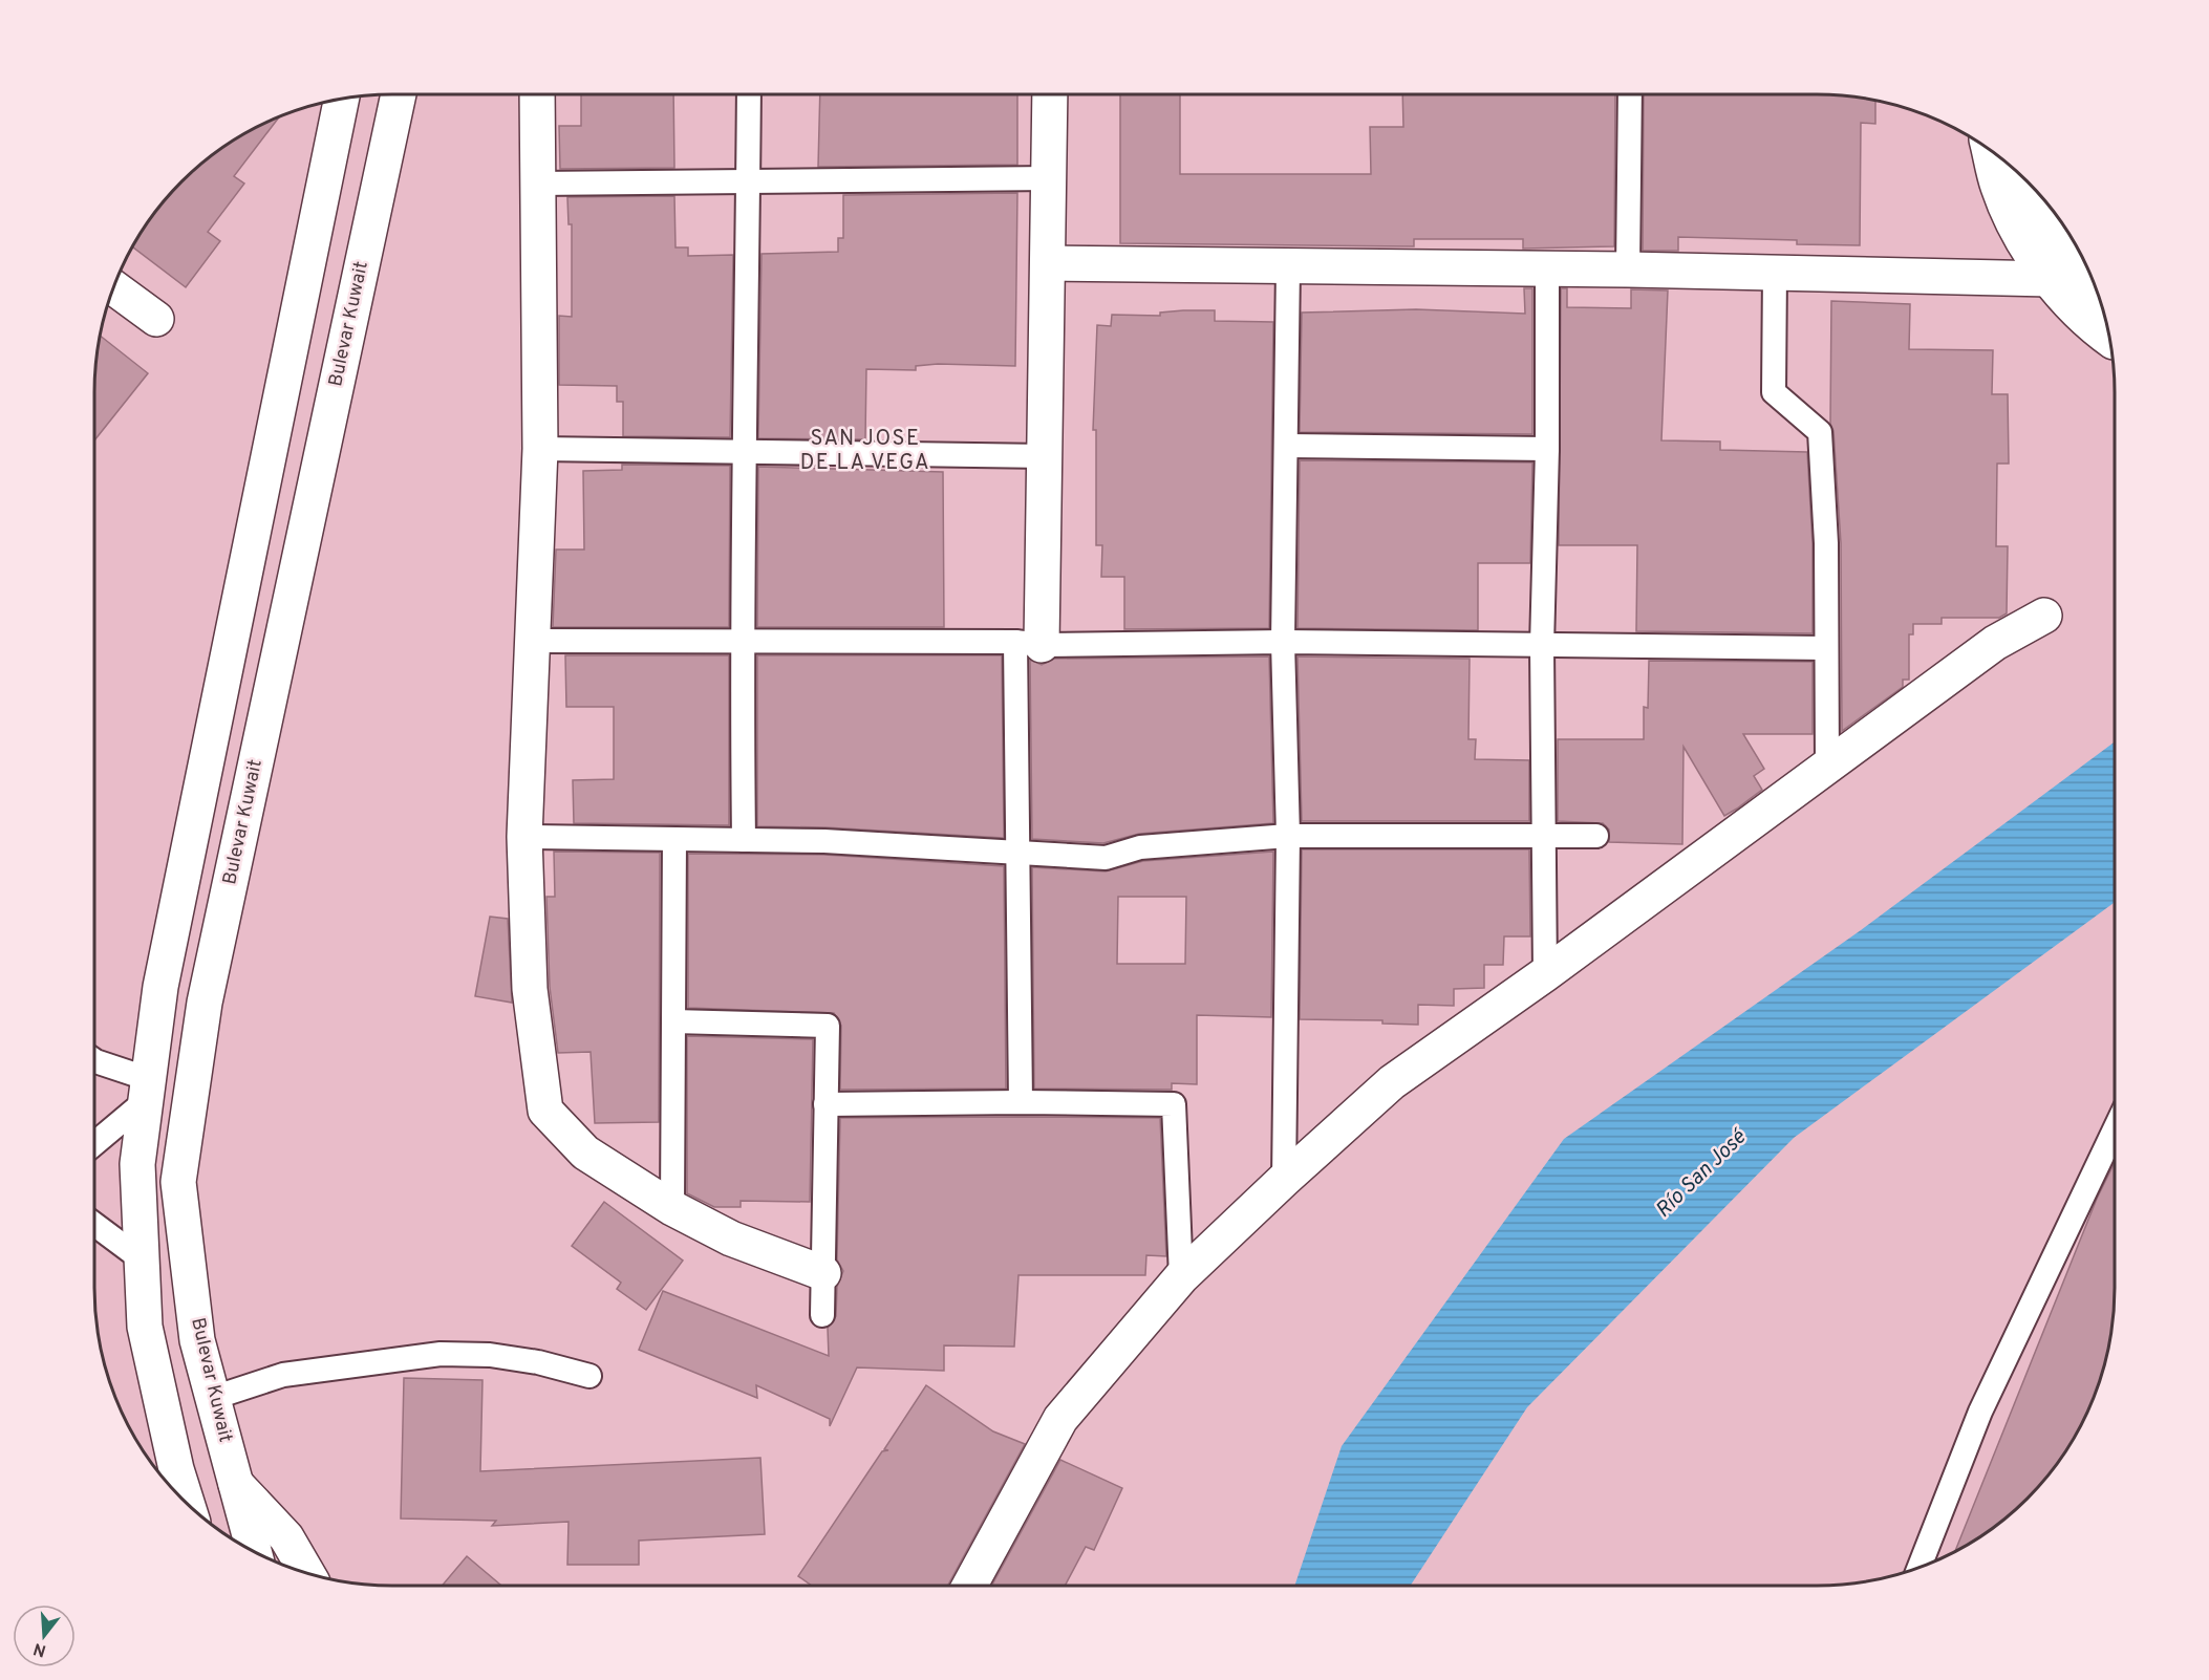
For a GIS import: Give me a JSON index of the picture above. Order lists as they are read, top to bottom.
{
  "streets": {
    "street": ["Bulevar Kuwait"]
  },
  "districts": ["SAN JOSE DE LA VEGA"],
  "water": ["Río San José"],
  "north": "bottom"
}
